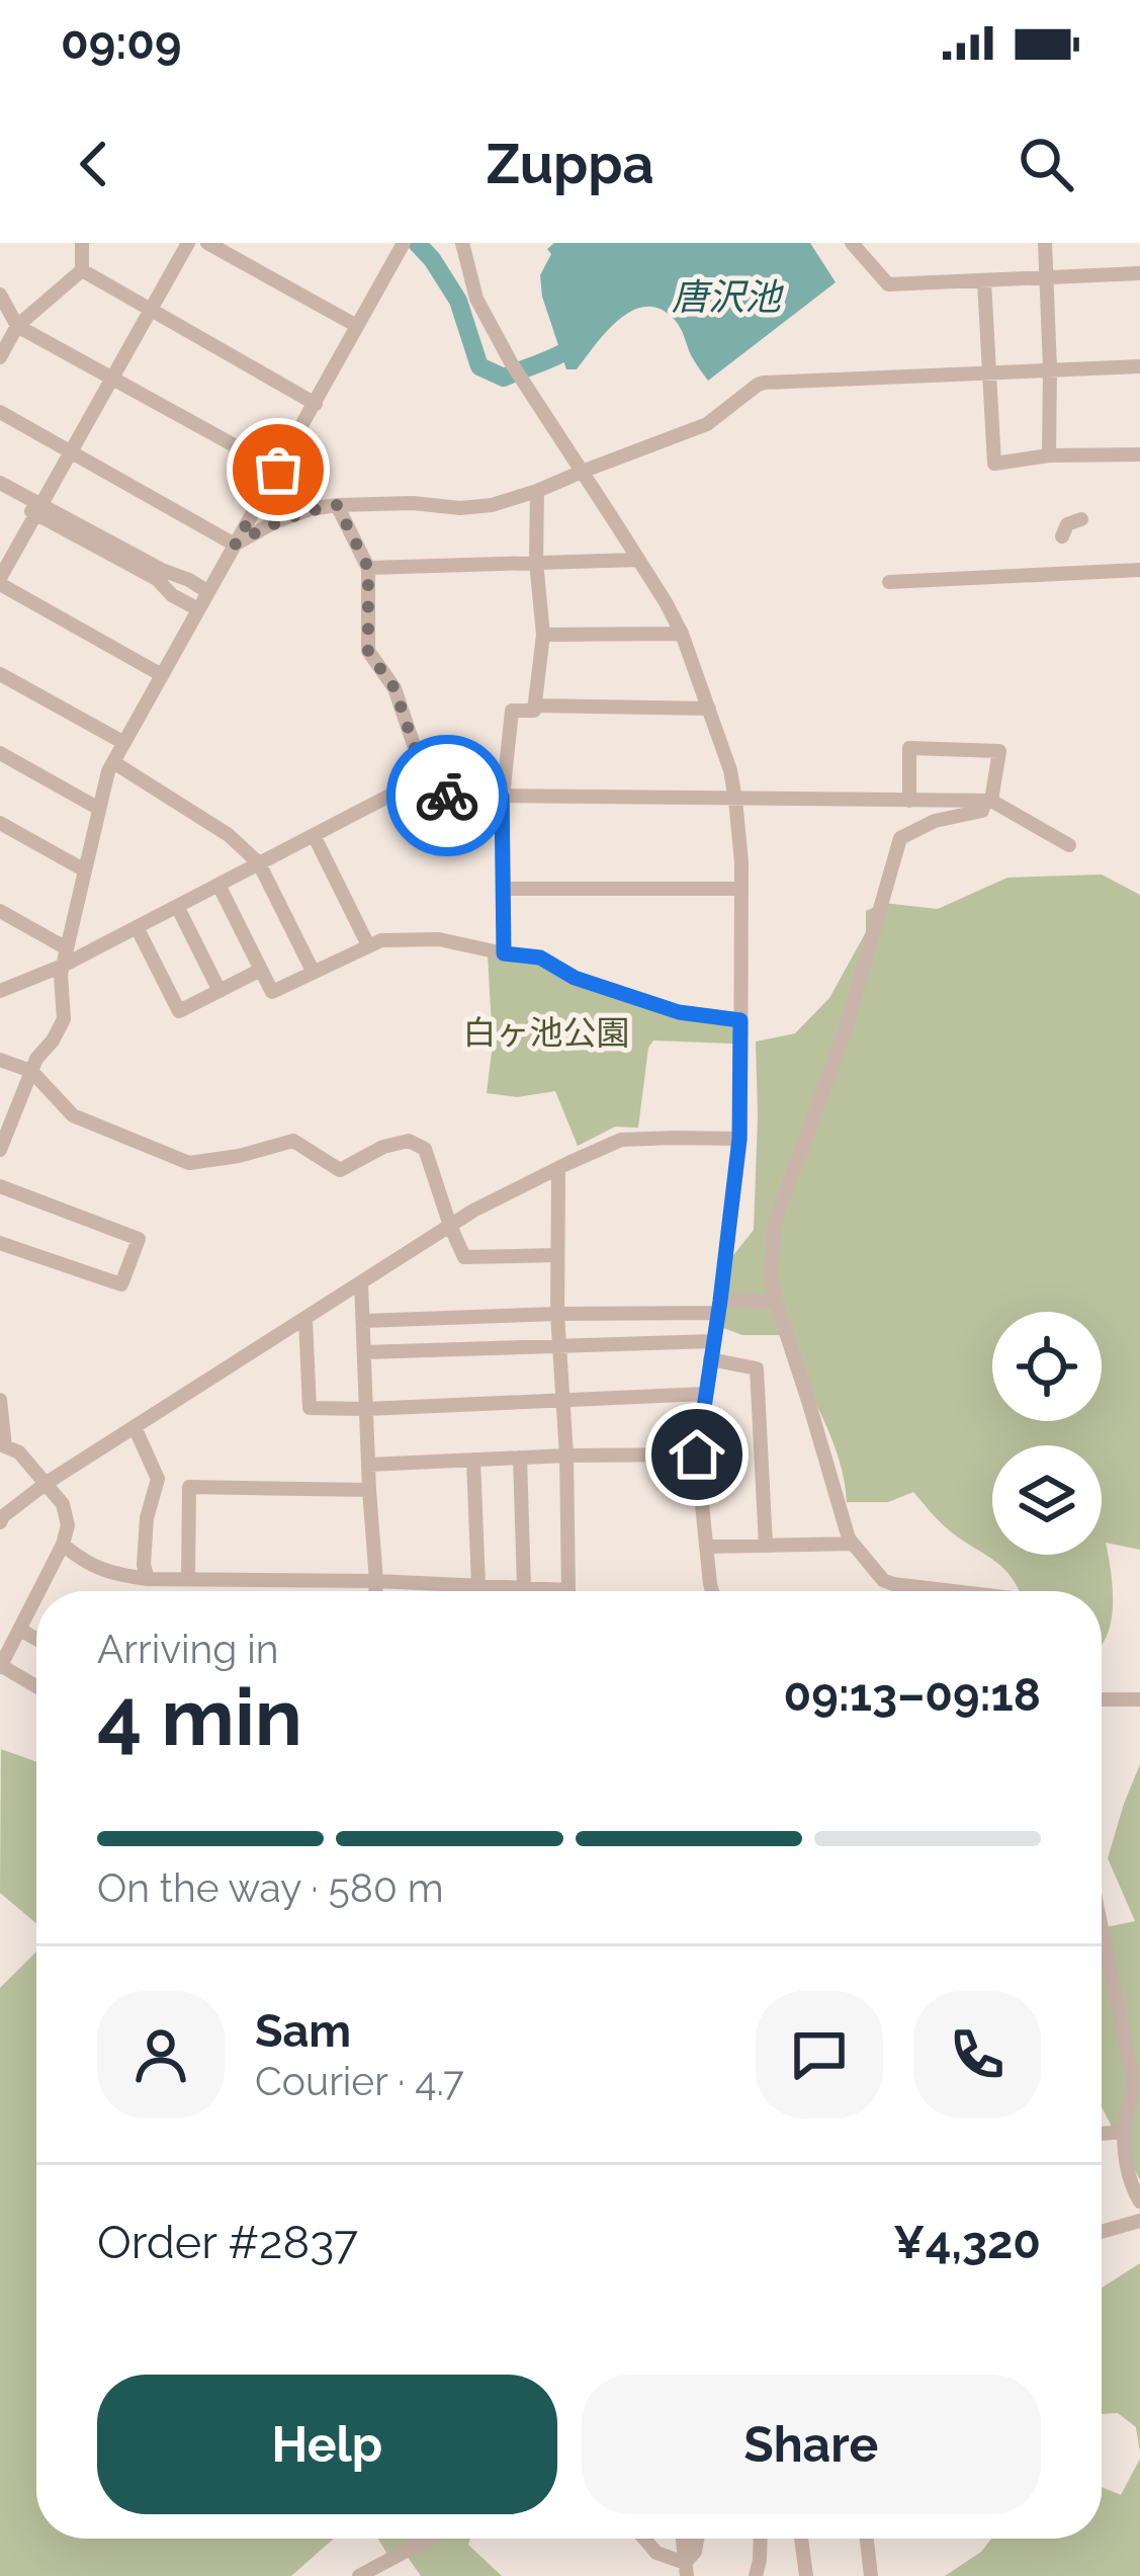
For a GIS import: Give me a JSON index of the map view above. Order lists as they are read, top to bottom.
{
  "water": ["唐沢池"],
  "parks": ["白ヶ池公園"],
  "page": {
    "status": "09:09",
    "header": "Zuppa",
    "heading": ["4 min", "Arriving in", "09:13–09:18"],
    "panel": [
      "Sam",
      "Courier · 4.7",
      "Order #2837",
      "¥4,320"
    ],
    "bar": "On the way · 580 m",
    "buttons": ["Help", "Share"]
  }
}
